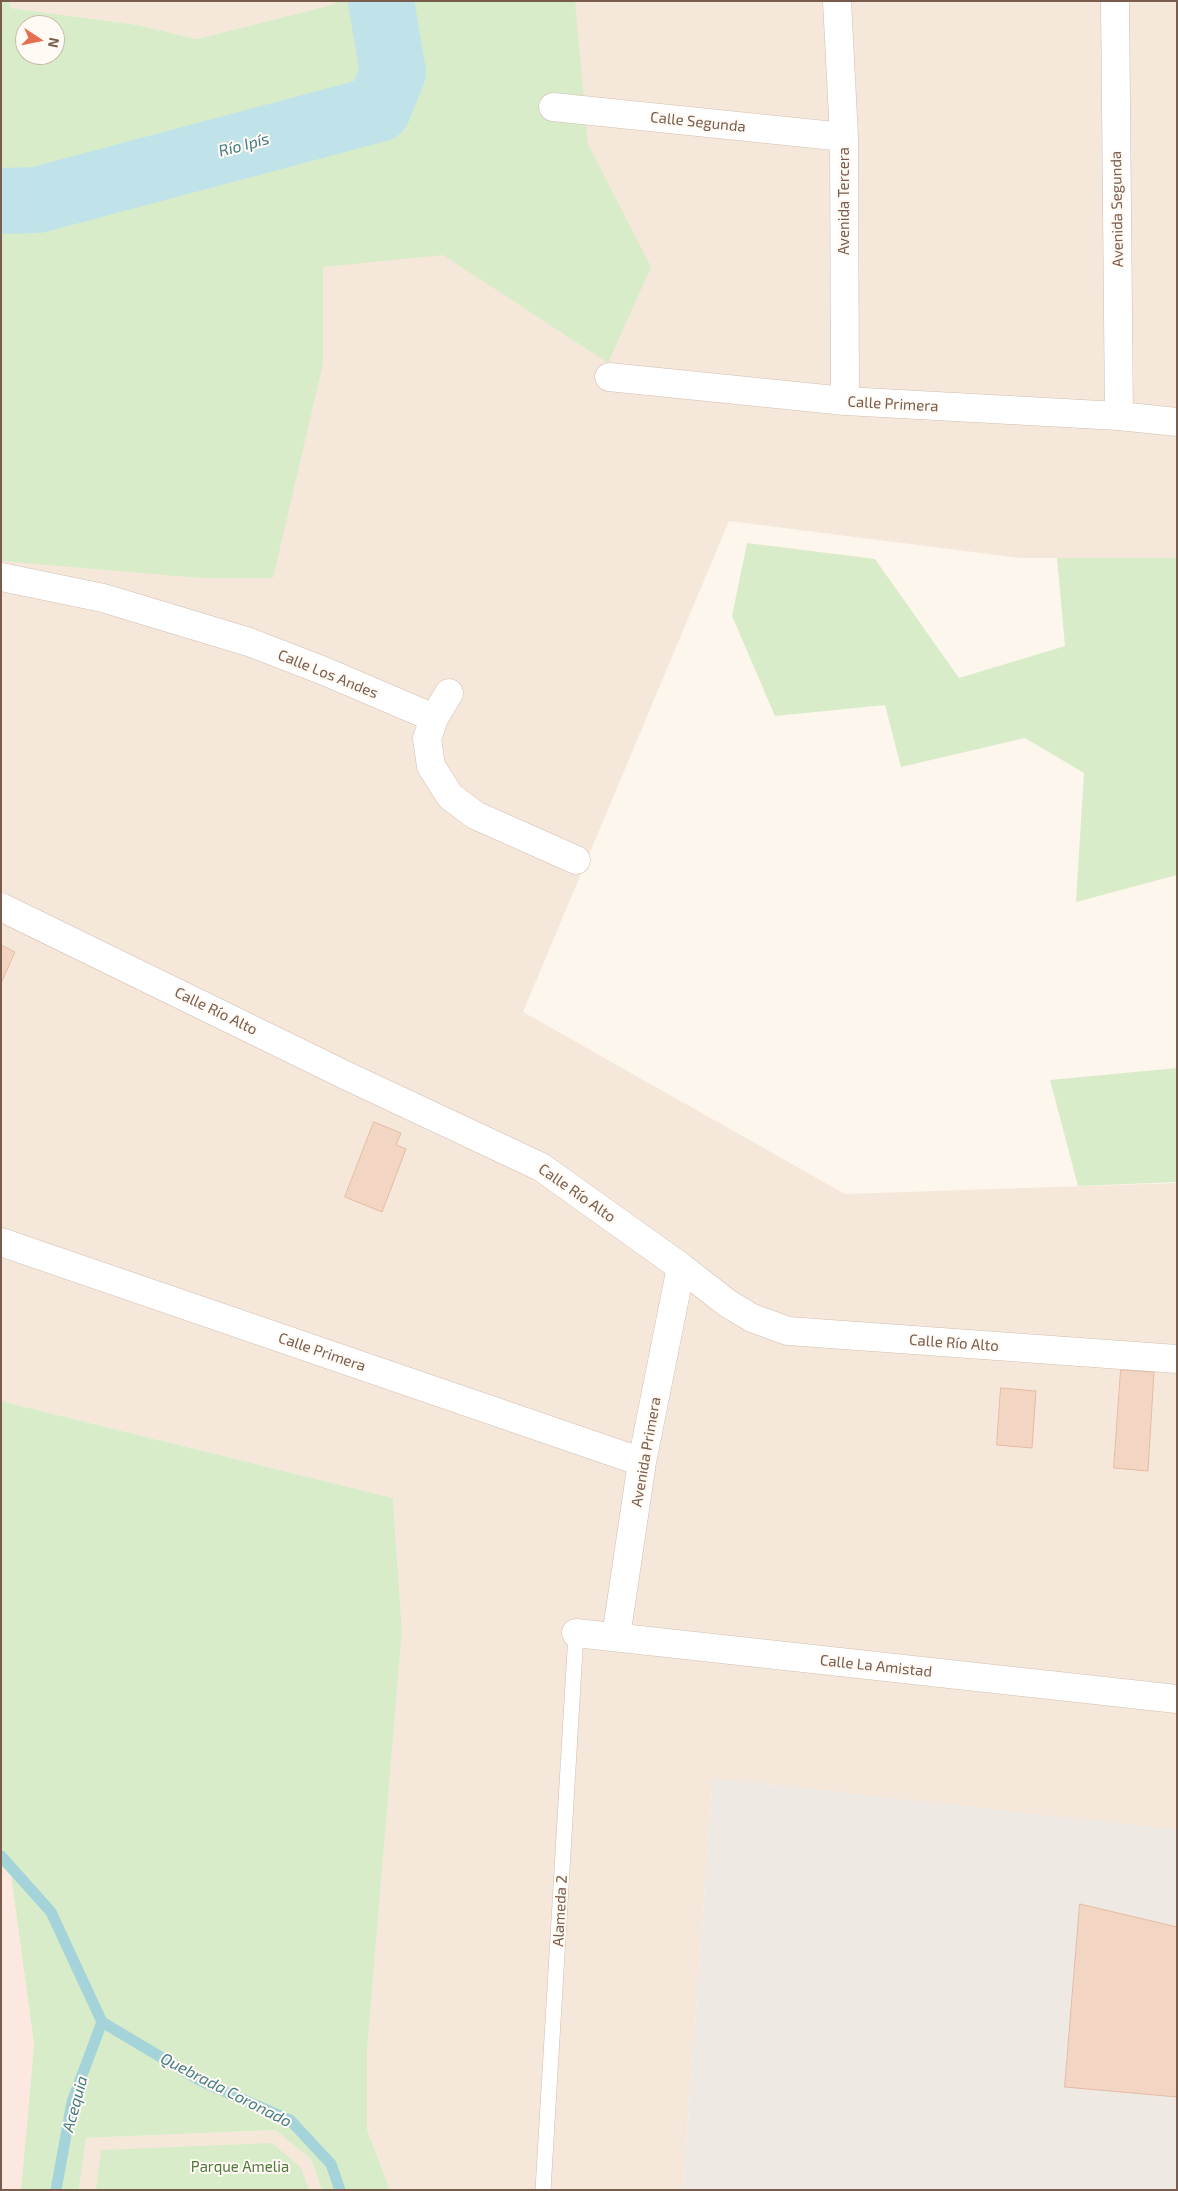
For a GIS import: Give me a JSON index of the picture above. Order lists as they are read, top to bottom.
{
  "streets": {
    "street": [
      "Calle Segunda",
      "Avenida Tercera",
      "Avenida Segunda",
      "Calle Primera",
      "Calle Los Andes",
      "Calle Río Alto",
      "Avenida Primera",
      "Calle La Amistad"
    ],
    "lane": ["Alameda 2"]
  },
  "crossings": [
    ["Calle Segunda", "Avenida Tercera"],
    ["Avenida Tercera", "Calle Primera"],
    ["Avenida Segunda", "Calle Primera"],
    ["Calle Primera", "Avenida Primera"],
    ["Calle Río Alto", "Avenida Primera"],
    ["Avenida Primera", "Calle La Amistad"],
    ["Calle La Amistad", "Alameda 2"]
  ],
  "water": ["Río Ipís", "Quebrada Coronado", "Acequia"],
  "parks": ["Parque Amelia"],
  "north": "right"
}
